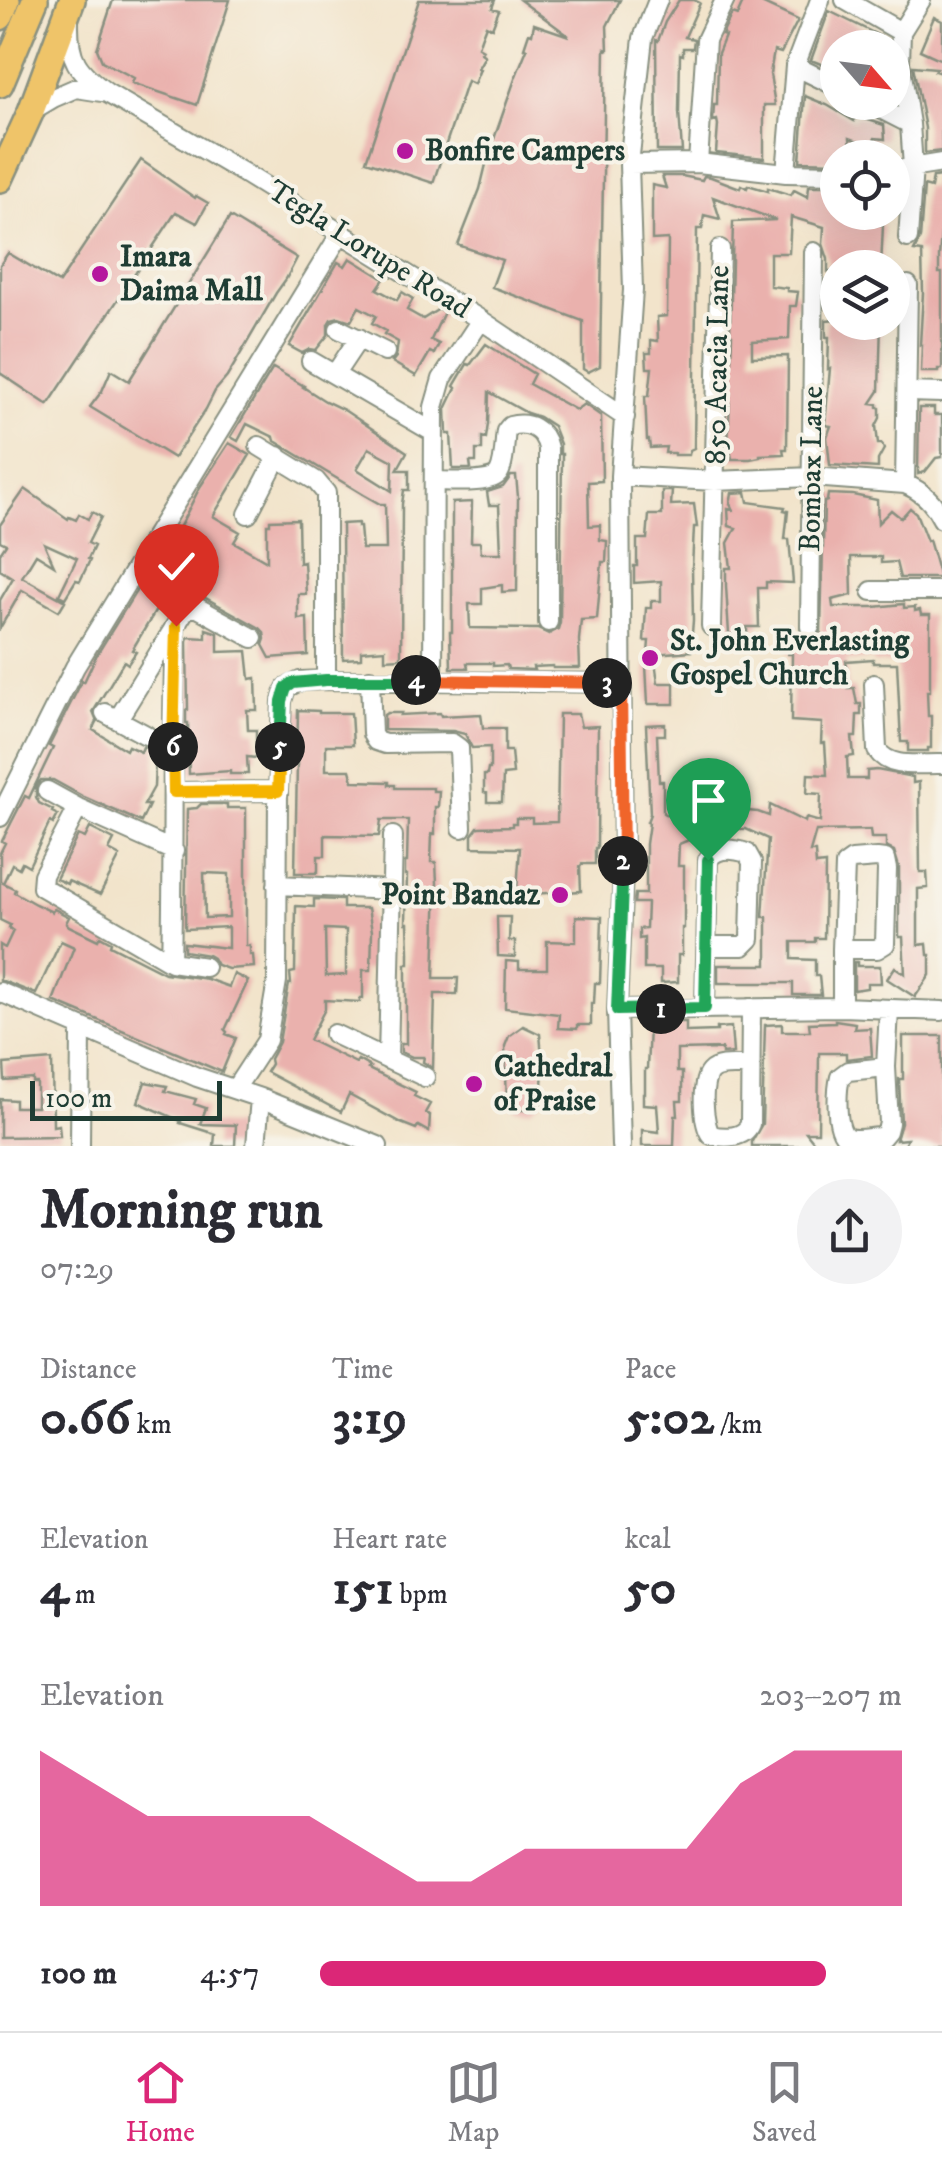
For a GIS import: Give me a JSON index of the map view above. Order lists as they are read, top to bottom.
{
  "streets": {
    "street": ["Tegla Lorupe Road", "850 Acacia Lane", "Bombax Lane"]
  },
  "places": [
    "Bonfire Campers",
    "Imara Daima Mall",
    "St. John Everlasting Gospel Church",
    "Point Bandaz",
    "Cathedral of Praise"
  ],
  "scale_bar": "100 m",
  "north": "bottom right",
  "page": {
    "pins": [
      "4",
      "3",
      "5",
      "6",
      "2",
      "1"
    ],
    "scale": "100 m",
    "heading": ["Morning run", "07:29"],
    "stats": [
      ["Distance", "0.66 km"],
      ["Time", "3:19"],
      ["Pace", "5:02 /km"],
      ["Elevation", "4 m"],
      ["Heart rate", "151 bpm"],
      ["kcal", "50"]
    ],
    "chart": ["Elevation", "203–207 m"],
    "list": [
      {
        "name": "100 m",
        "note": "4:57"
      }
    ],
    "tabs": ["Home", "Map", "Saved"]
  }
}
